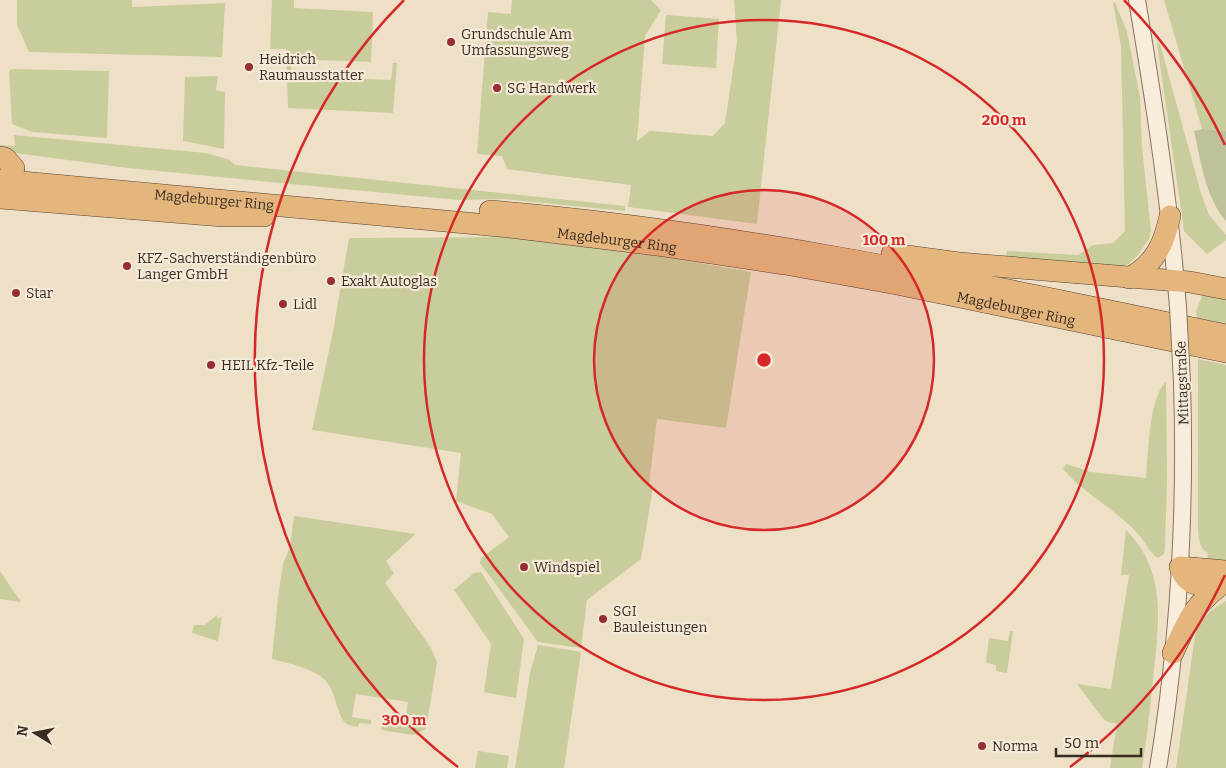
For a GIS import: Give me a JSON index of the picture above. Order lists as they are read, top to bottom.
{
  "streets": {
    "highway": ["Magdeburger Ring"],
    "street": ["Mittagstraße"]
  },
  "places": [
    "Grundschule Am Umfassungsweg",
    "Heidrich Raumausstatter",
    "SG Handwerk",
    "KFZ-Sachverständigenbüro Langer GmbH",
    "Exakt Autoglas",
    "Star",
    "Lidl",
    "HEIL Kfz-Teile",
    "Windspiel",
    "SGI Bauleistungen",
    "Norma"
  ],
  "scale_bar": "50 m",
  "north": "left",
  "rings": ["200 m", "100 m", "300 m"]
}
